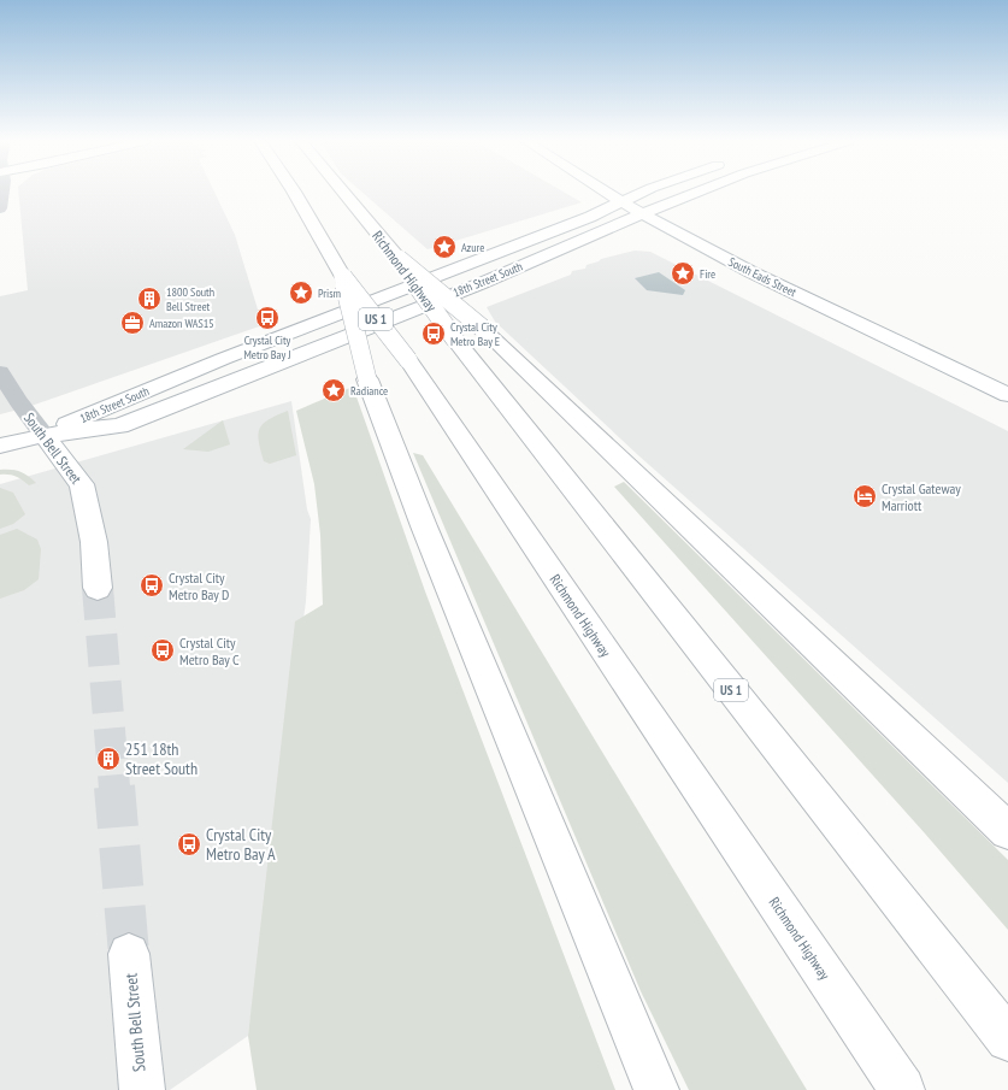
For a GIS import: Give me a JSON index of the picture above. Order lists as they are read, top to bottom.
{
  "streets": {
    "main road": [
      "Richmond Highway",
      "South Eads Street",
      "18th Street South",
      "US 1",
      "South Bell Street"
    ]
  },
  "crossings": [
    ["South Eads Street", "18th Street South"],
    ["18th Street South", "South Bell Street"]
  ],
  "places": {
    "place": [
      "Azure",
      "Fire",
      "Prism",
      "Radiance"
    ],
    "building": ["1800 South Bell Street", "251 18th Street South"],
    "bus stop": [
      "Crystal City Metro Bay J",
      "Crystal City Metro Bay E",
      "Crystal City Metro Bay D",
      "Crystal City Metro Bay C",
      "Crystal City Metro Bay A"
    ],
    "office": ["Amazon WAS15"],
    "hotel": ["Crystal Gateway Marriott"]
  }
}
